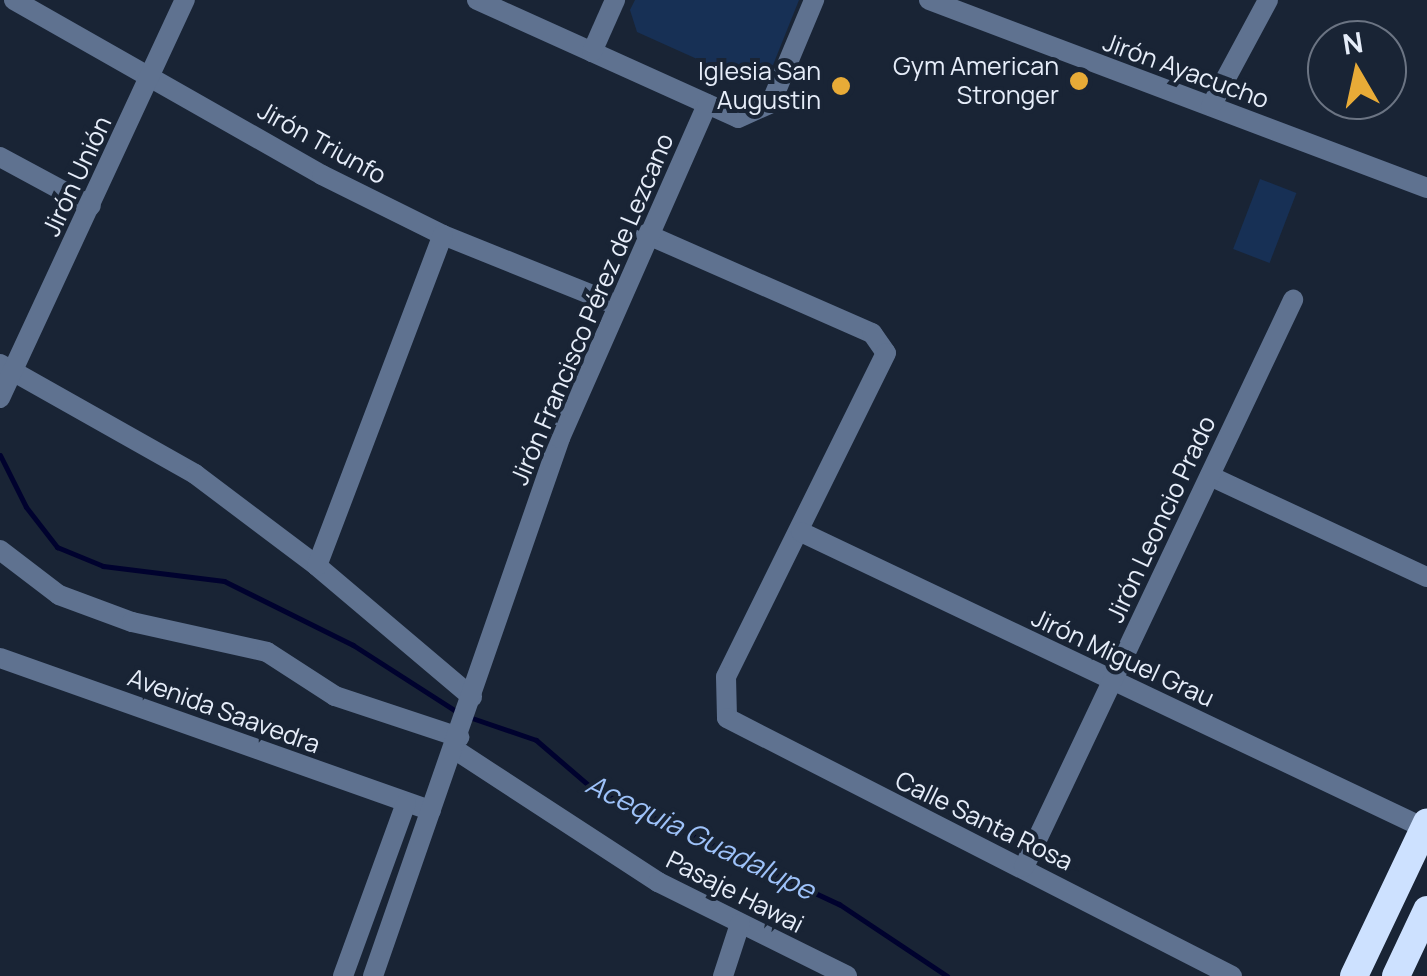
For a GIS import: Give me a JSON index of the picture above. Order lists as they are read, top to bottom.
{
  "streets": {
    "street": [
      "Jirón Ayacucho",
      "Jirón Triunfo",
      "Jirón Unión",
      "Jirón Francisco Pérez de Lezcano",
      "Jirón Leoncio Prado",
      "Jirón Miguel Grau",
      "Avenida Saavedra",
      "Calle Santa Rosa",
      "Pasaje Hawai"
    ]
  },
  "crossings": [
    ["Jirón Triunfo", "Jirón Unión"],
    ["Jirón Triunfo", "Jirón Francisco Pérez de Lezcano"],
    ["Jirón Francisco Pérez de Lezcano", "Avenida Saavedra"],
    ["Jirón Francisco Pérez de Lezcano", "Pasaje Hawai"],
    ["Jirón Leoncio Prado", "Jirón Miguel Grau"],
    ["Jirón Leoncio Prado", "Calle Santa Rosa"],
    ["Jirón Miguel Grau", "Calle Santa Rosa"]
  ],
  "water": ["Acequia Guadalupe"],
  "places": ["Gym American Stronger", "Iglesia San Augustin"],
  "north": "top"
}
